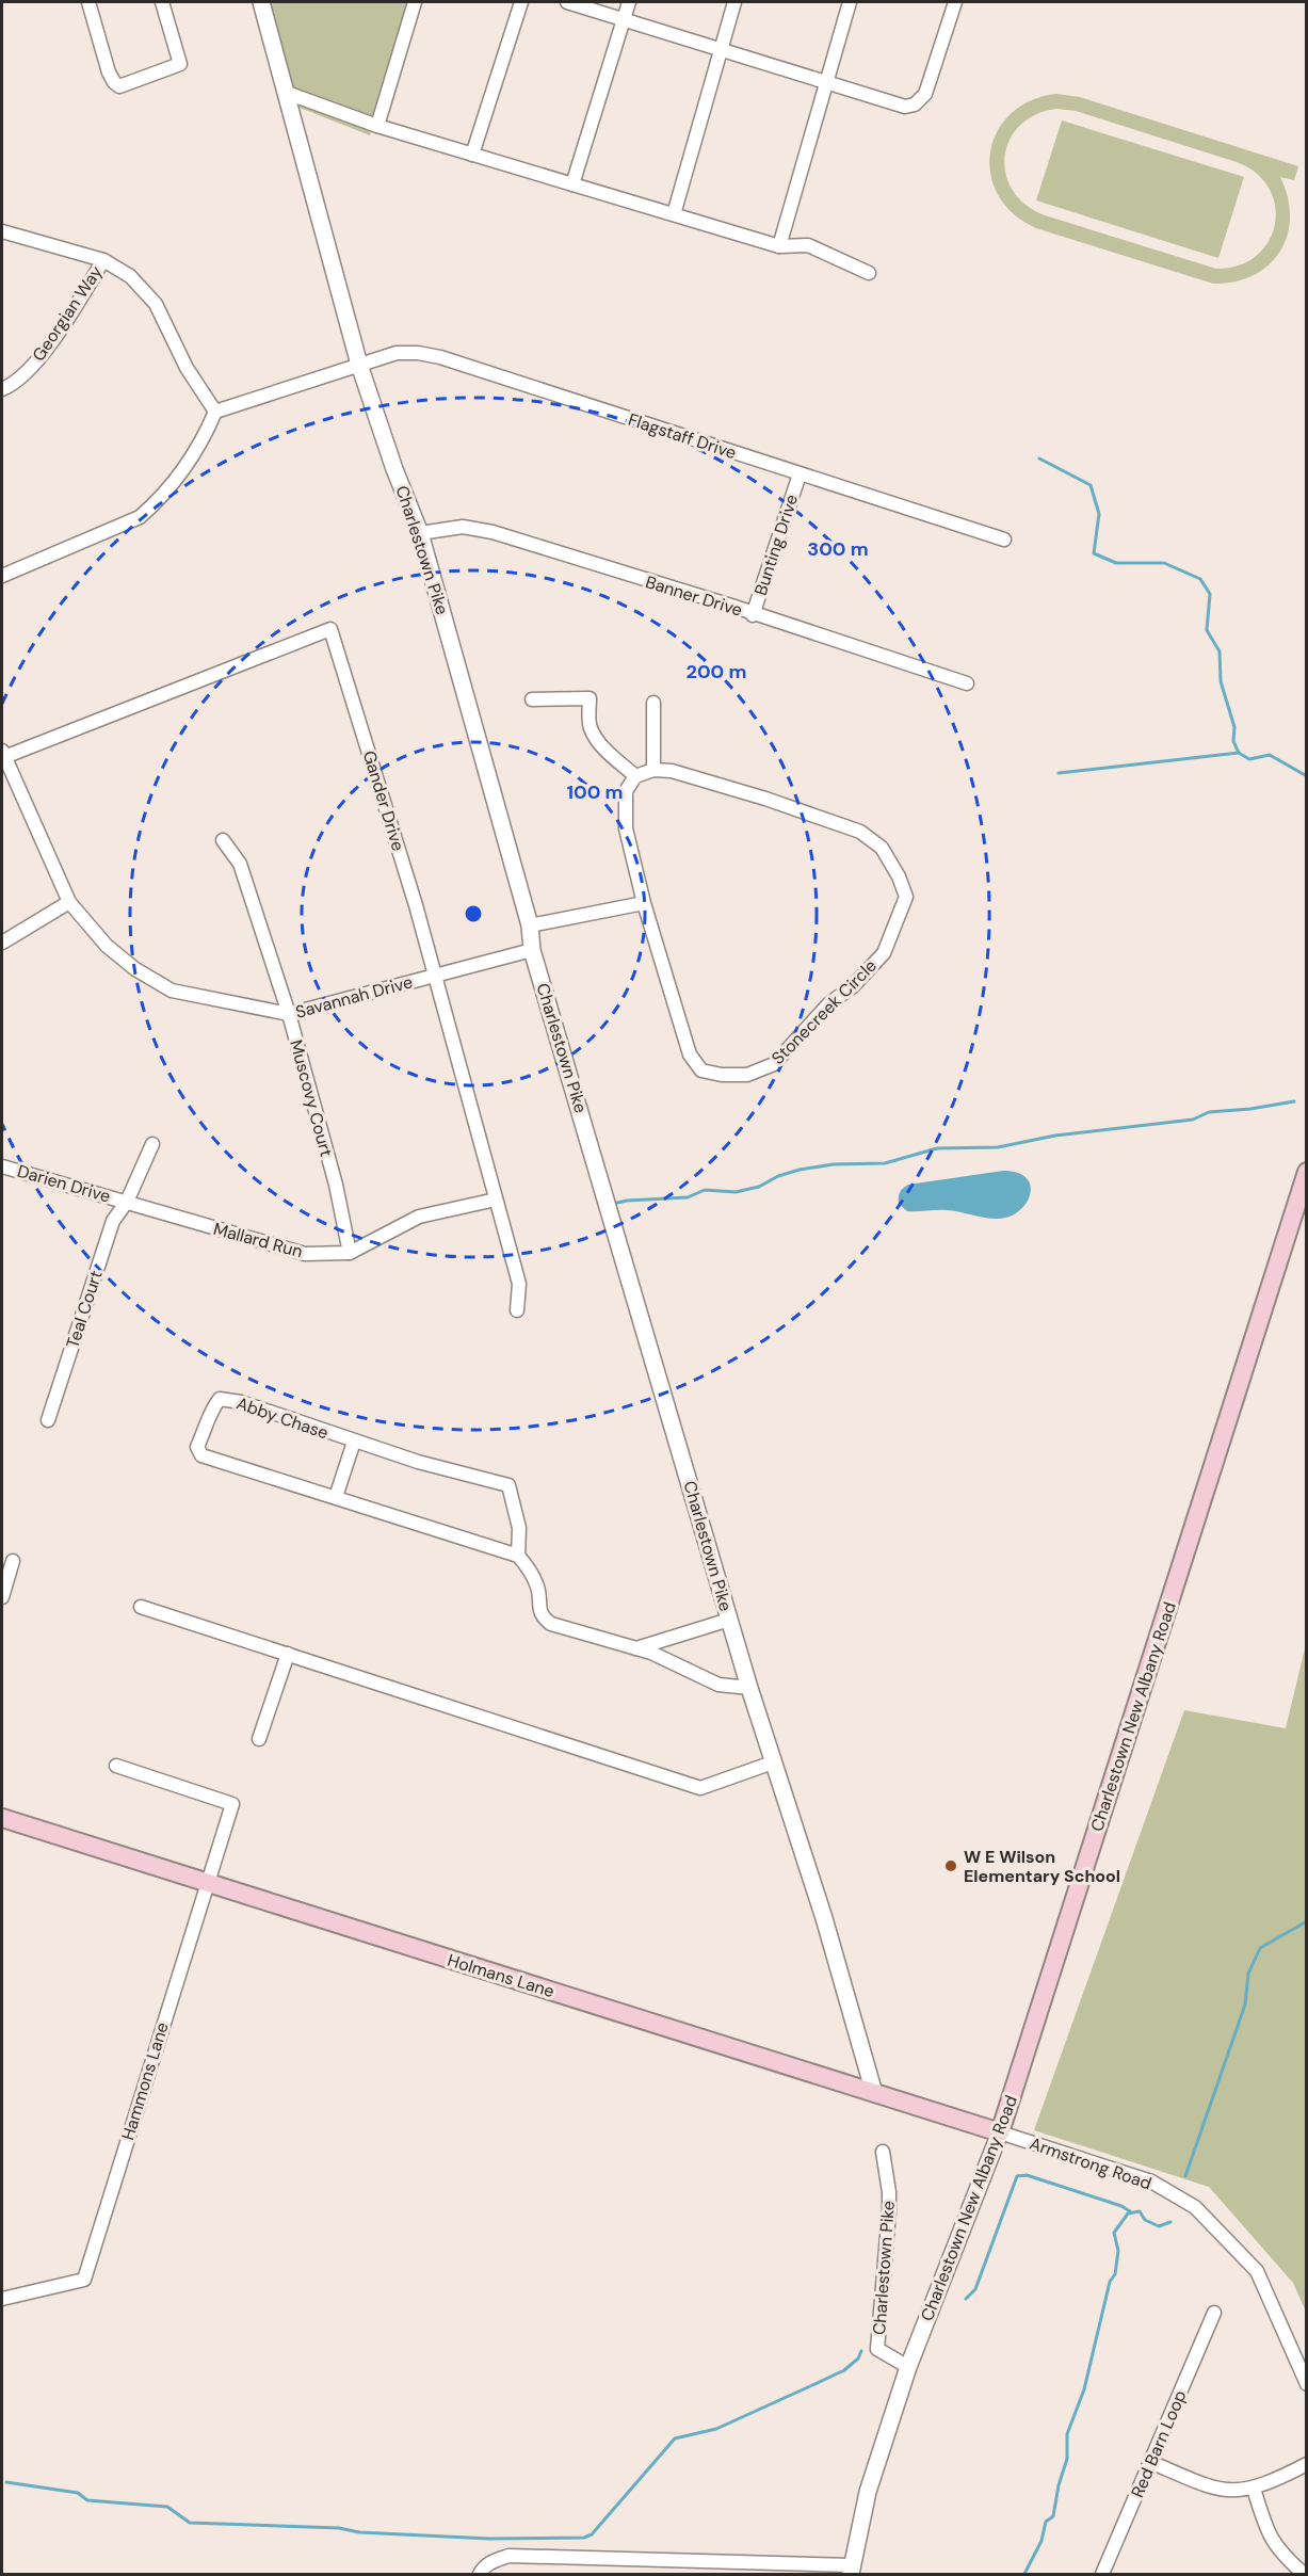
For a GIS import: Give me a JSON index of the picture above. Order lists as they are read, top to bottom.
{
  "streets": {
    "main road": ["Charlestown New Albany Road", "Holmans Lane"],
    "street": [
      "Georgian Way",
      "Flagstaff Drive",
      "Bunting Drive",
      "Charlestown Pike",
      "Banner Drive",
      "Gander Drive",
      "Savannah Drive",
      "Stonecreek Circle",
      "Muscovy Court",
      "Darien Drive",
      "Mallard Run",
      "Teal Court",
      "Abby Chase",
      "Hammons Lane",
      "Armstrong Road",
      "Red Barn Loop"
    ]
  },
  "crossings": [
    ["Flagstaff Drive", "Bunting Drive"],
    ["Flagstaff Drive", "Charlestown Pike"],
    ["Bunting Drive", "Banner Drive"],
    ["Charlestown Pike", "Banner Drive"],
    ["Charlestown Pike", "Savannah Drive"],
    ["Charlestown Pike", "Charlestown New Albany Road"],
    ["Charlestown Pike", "Holmans Lane"],
    ["Gander Drive", "Savannah Drive"],
    ["Gander Drive", "Mallard Run"],
    ["Savannah Drive", "Muscovy Court"],
    ["Muscovy Court", "Mallard Run"],
    ["Darien Drive", "Mallard Run"],
    ["Darien Drive", "Teal Court"],
    ["Mallard Run", "Teal Court"],
    ["Charlestown New Albany Road", "Holmans Lane"],
    ["Charlestown New Albany Road", "Armstrong Road"],
    ["Holmans Lane", "Hammons Lane"],
    ["Holmans Lane", "Armstrong Road"]
  ],
  "places": ["W E Wilson Elementary School"],
  "rings": ["300 m", "200 m", "100 m"]
}
